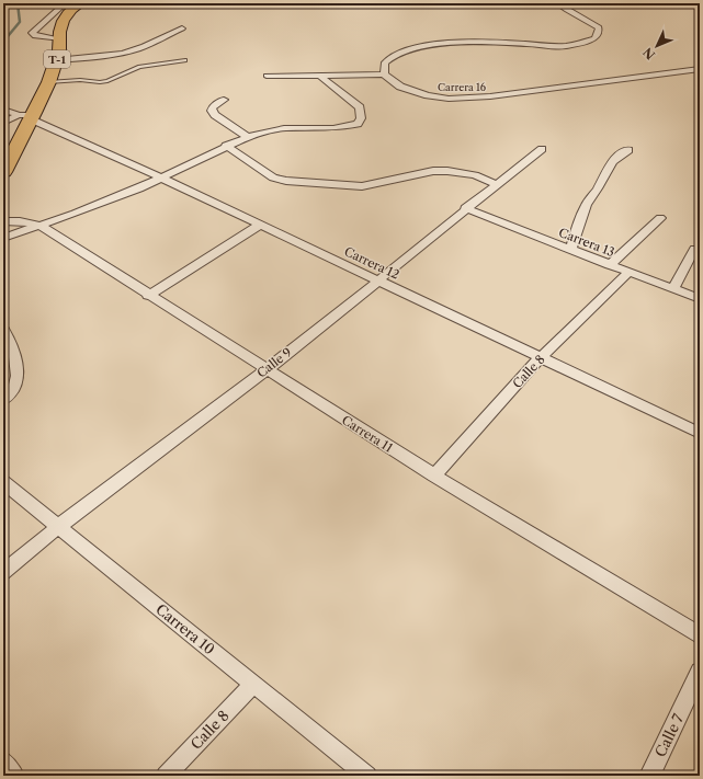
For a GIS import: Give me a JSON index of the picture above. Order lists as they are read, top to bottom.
{
  "streets": {
    "highway": ["T-1"],
    "street": [
      "Carrera 16",
      "Carrera 13",
      "Carrera 12",
      "Calle 9",
      "Calle 8",
      "Carrera 11",
      "Carrera 10",
      "Calle 7"
    ]
  },
  "crossings": [
    ["T-1", "Carrera 12"],
    ["Carrera 13", "Calle 9"],
    ["Carrera 13", "Calle 8"],
    ["Carrera 12", "Calle 9"],
    ["Carrera 12", "Calle 8"],
    ["Calle 9", "Carrera 11"],
    ["Calle 9", "Carrera 10"],
    ["Calle 8", "Carrera 11"],
    ["Calle 8", "Carrera 10"]
  ],
  "north": "bottom left"
}
